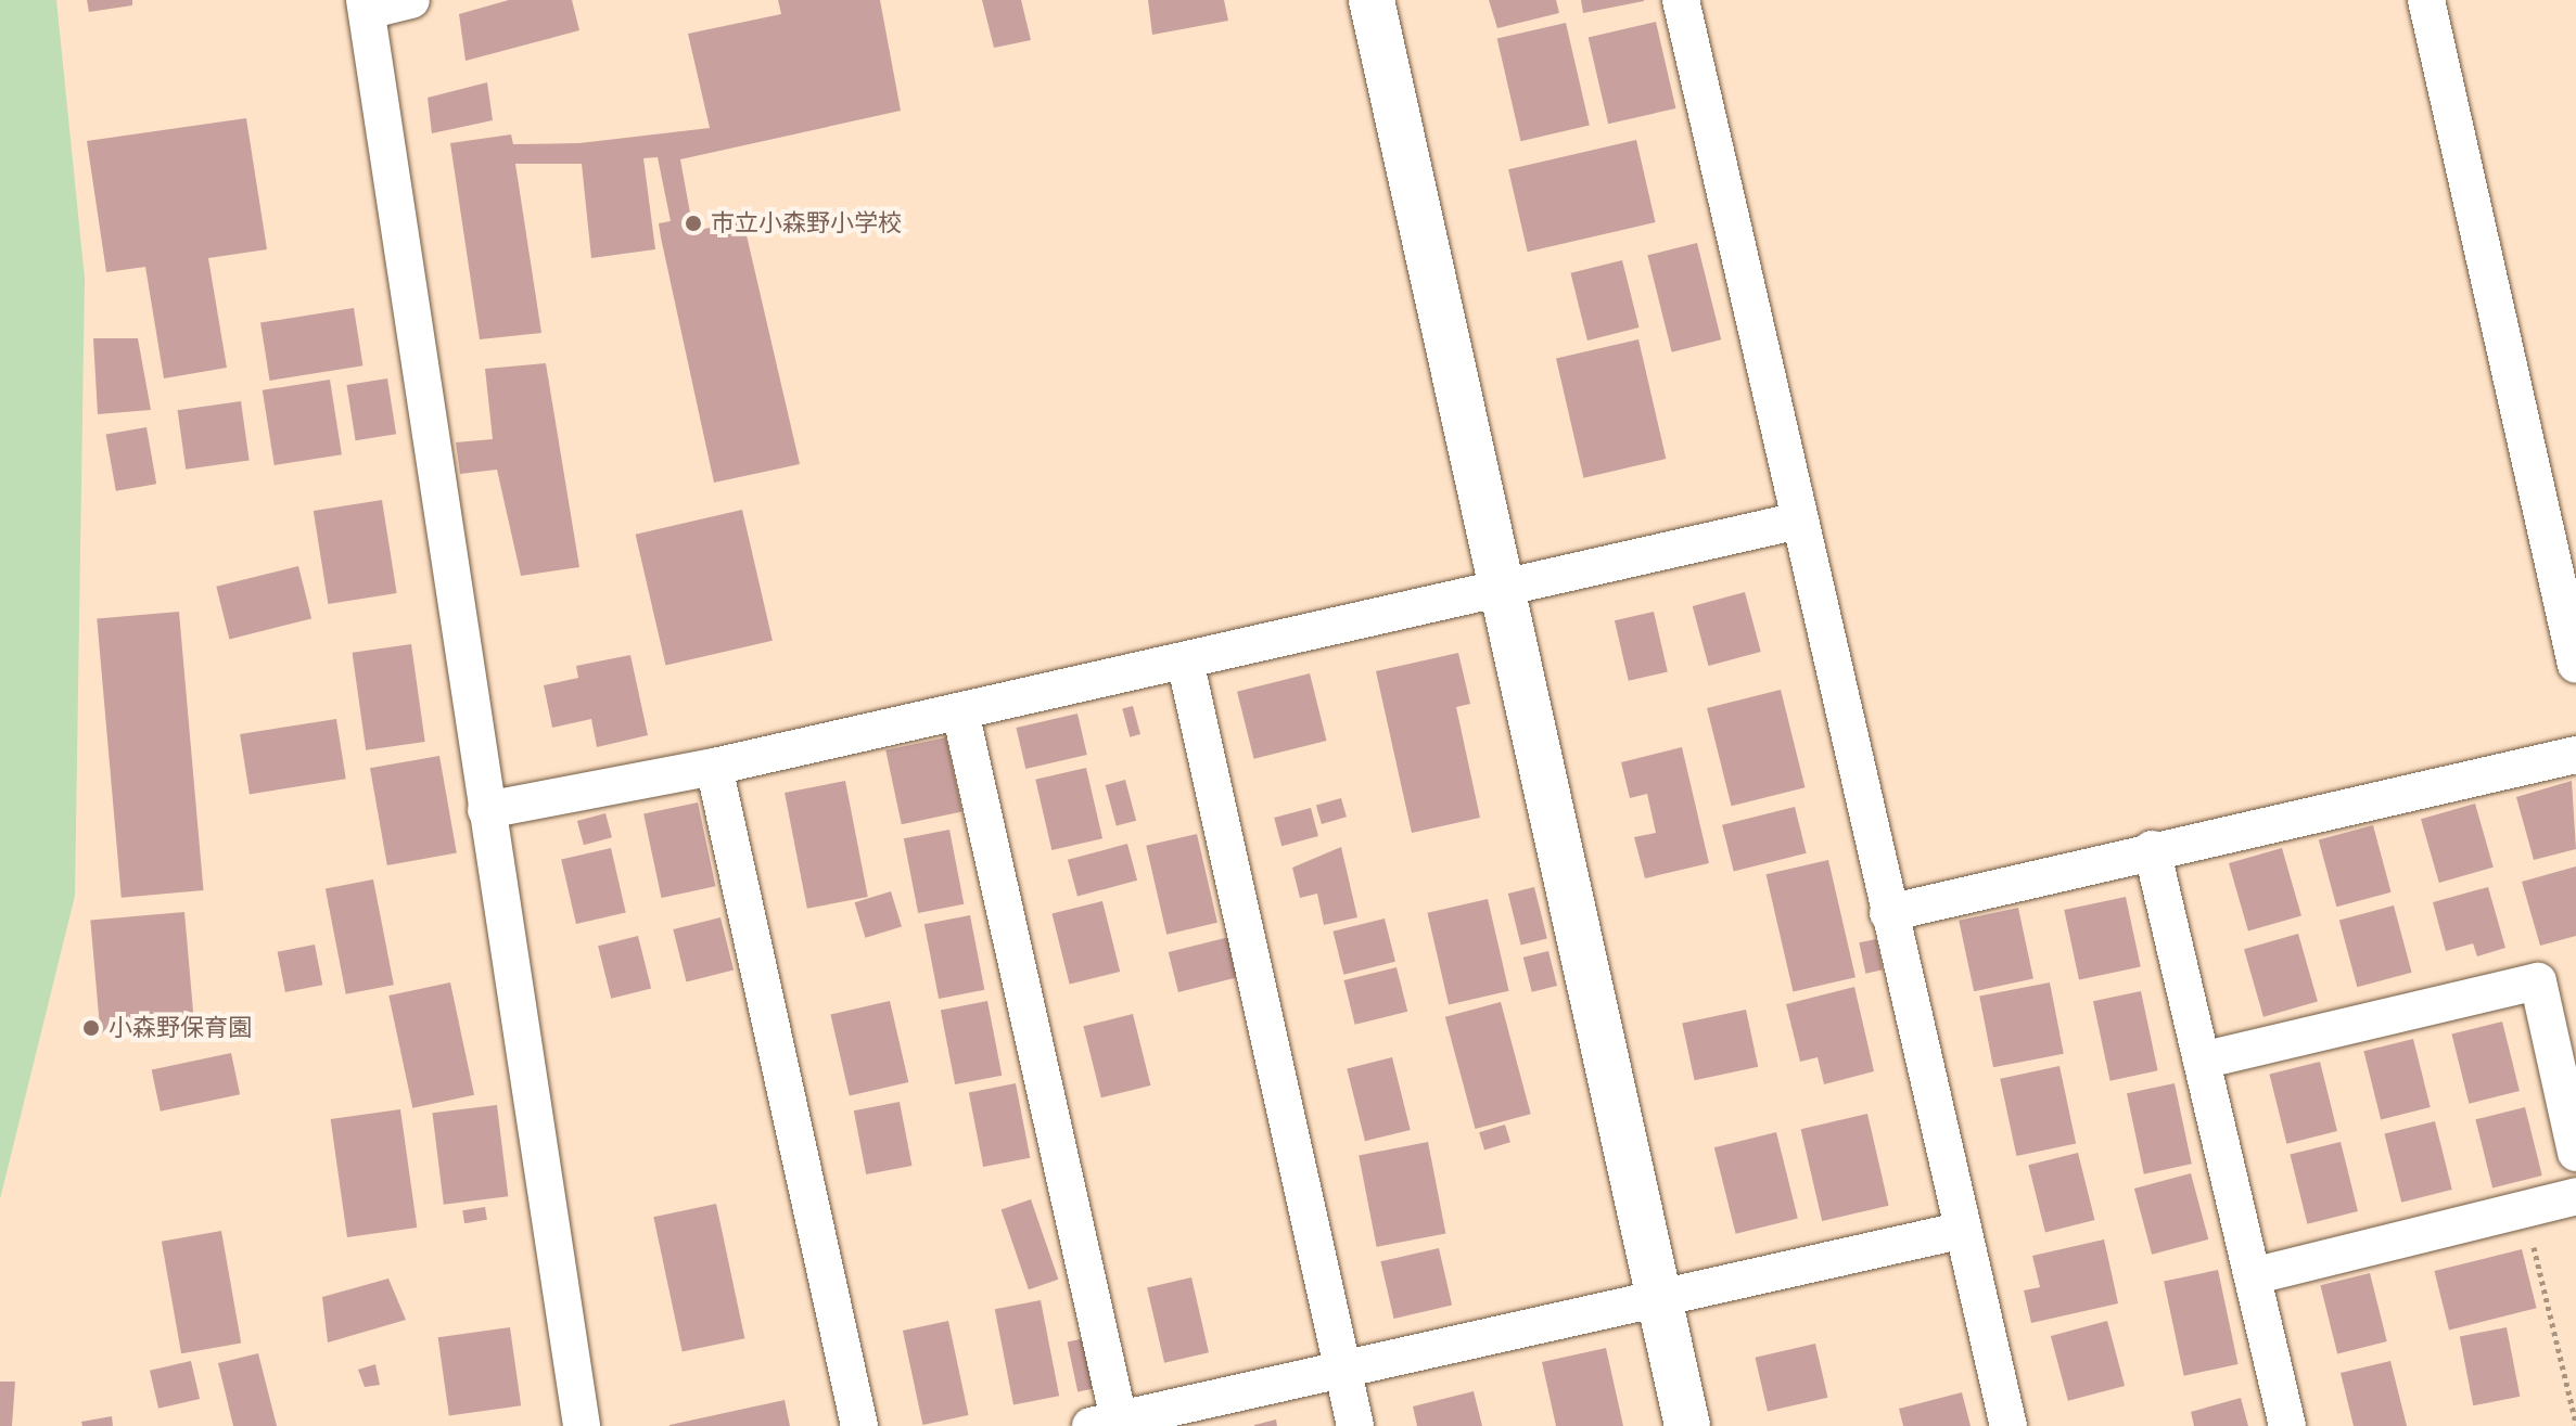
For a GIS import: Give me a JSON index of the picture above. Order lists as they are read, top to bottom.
{
  "places": ["市立小森野小学校", "小森野保育園"]
}
